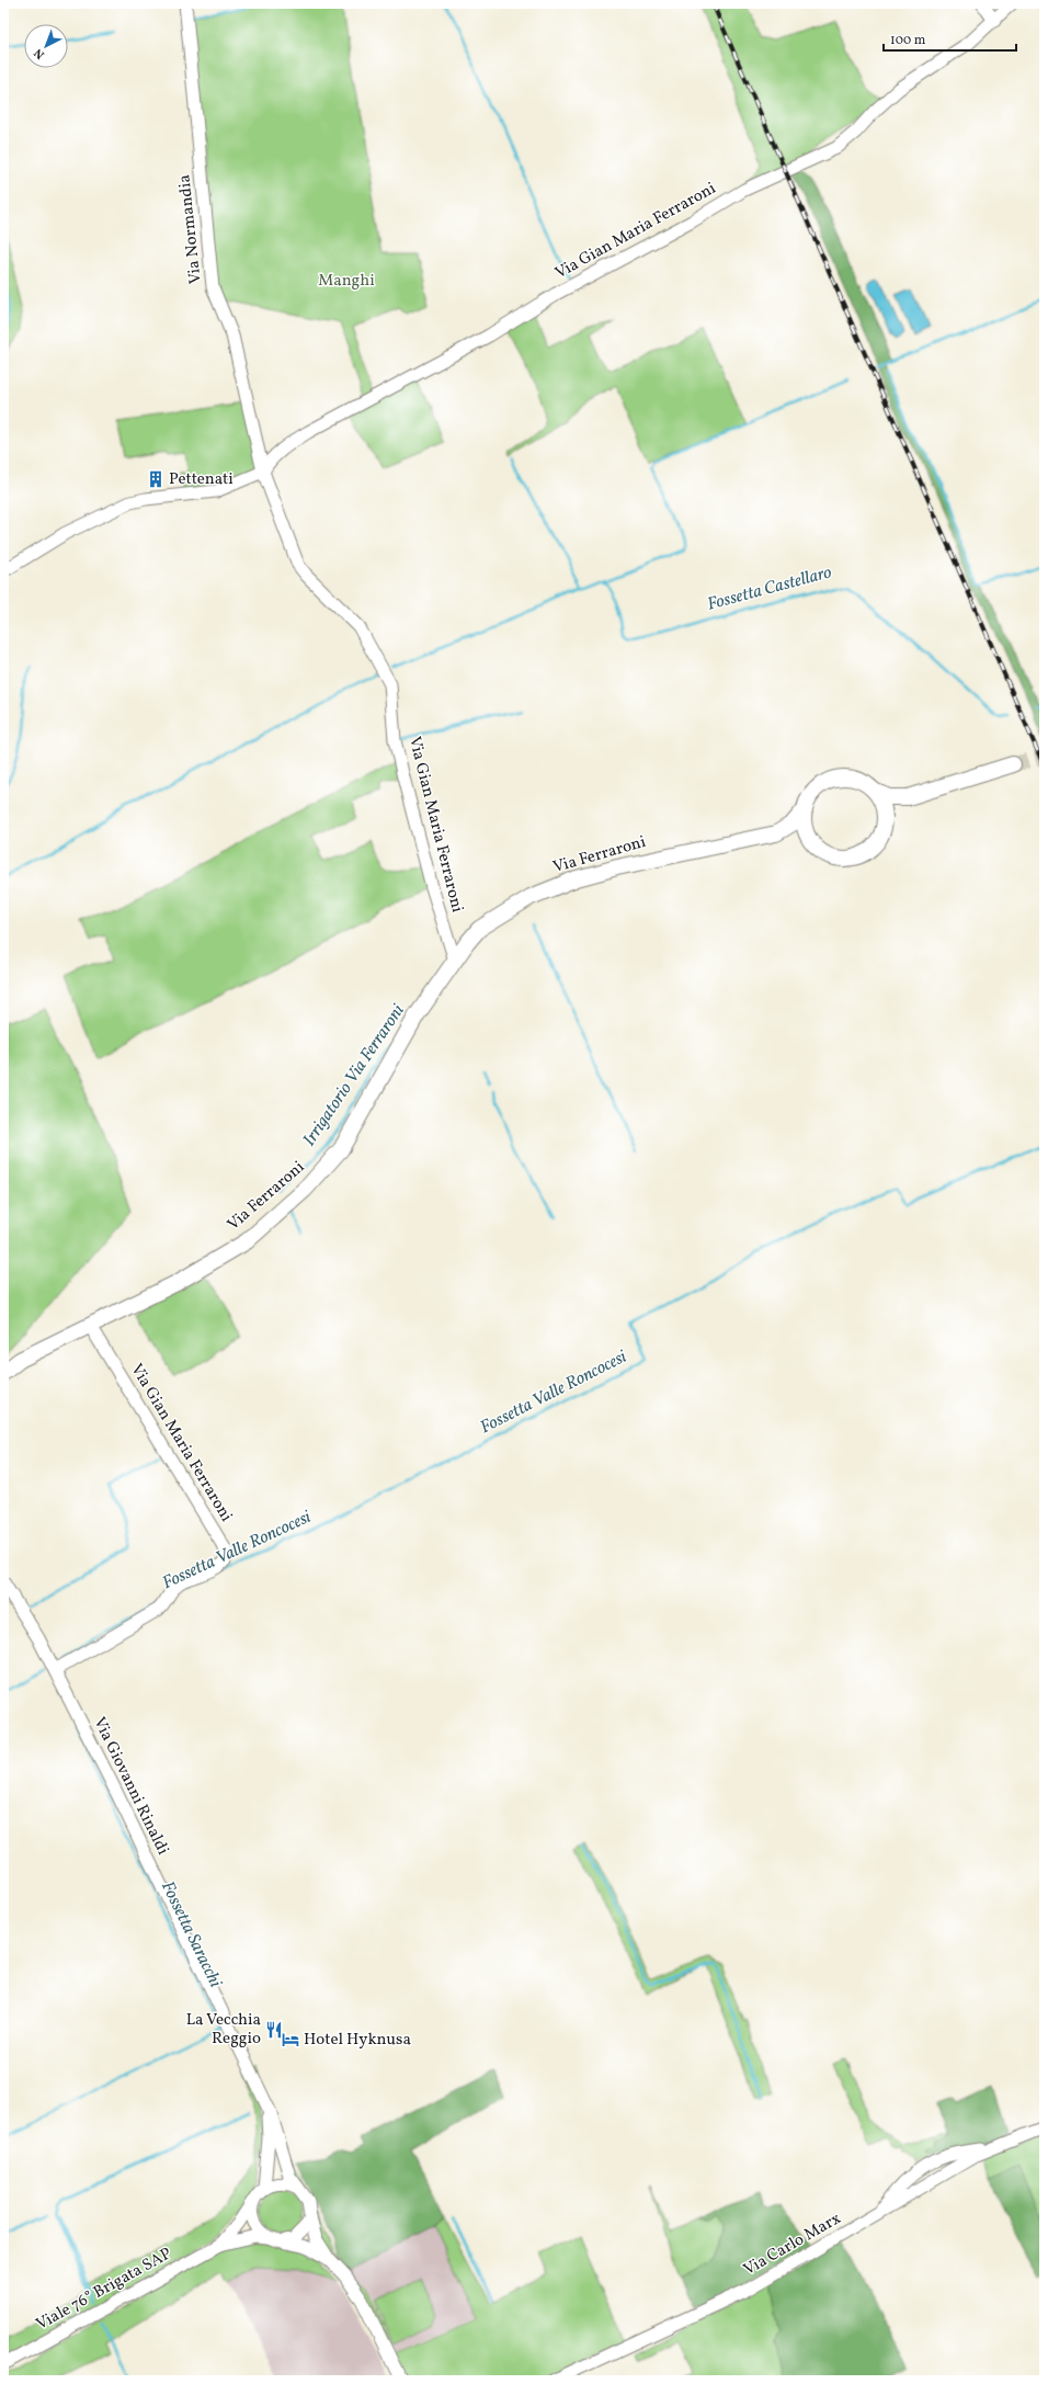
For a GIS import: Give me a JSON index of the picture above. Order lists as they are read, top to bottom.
{
  "streets": {
    "main road": ["Via Ferraroni"],
    "street": [
      "Via Normandia",
      "Via Gian Maria Ferraroni",
      "Via Giovanni Rinaldi",
      "Via Carlo Marx",
      "Viale 76° Brigata SAP"
    ]
  },
  "crossings": [
    ["Via Normandia", "Via Gian Maria Ferraroni"],
    ["Via Gian Maria Ferraroni", "Via Ferraroni"],
    ["Via Gian Maria Ferraroni", "Via Giovanni Rinaldi"],
    ["Via Giovanni Rinaldi", "Viale 76° Brigata SAP"]
  ],
  "water": [
    "Fossetta Castellaro",
    "Irrigatorio Via Ferraroni",
    "Fossetta Valle Roncocesi",
    "Fossetta Saracchi"
  ],
  "parks": ["Manghi"],
  "places": {
    "building": ["Pettenati"],
    "restaurant": ["La Vecchia Reggio"],
    "hotel": ["Hotel Hyknusa"]
  },
  "scale_bar": "100 m",
  "north": "bottom left"
}
